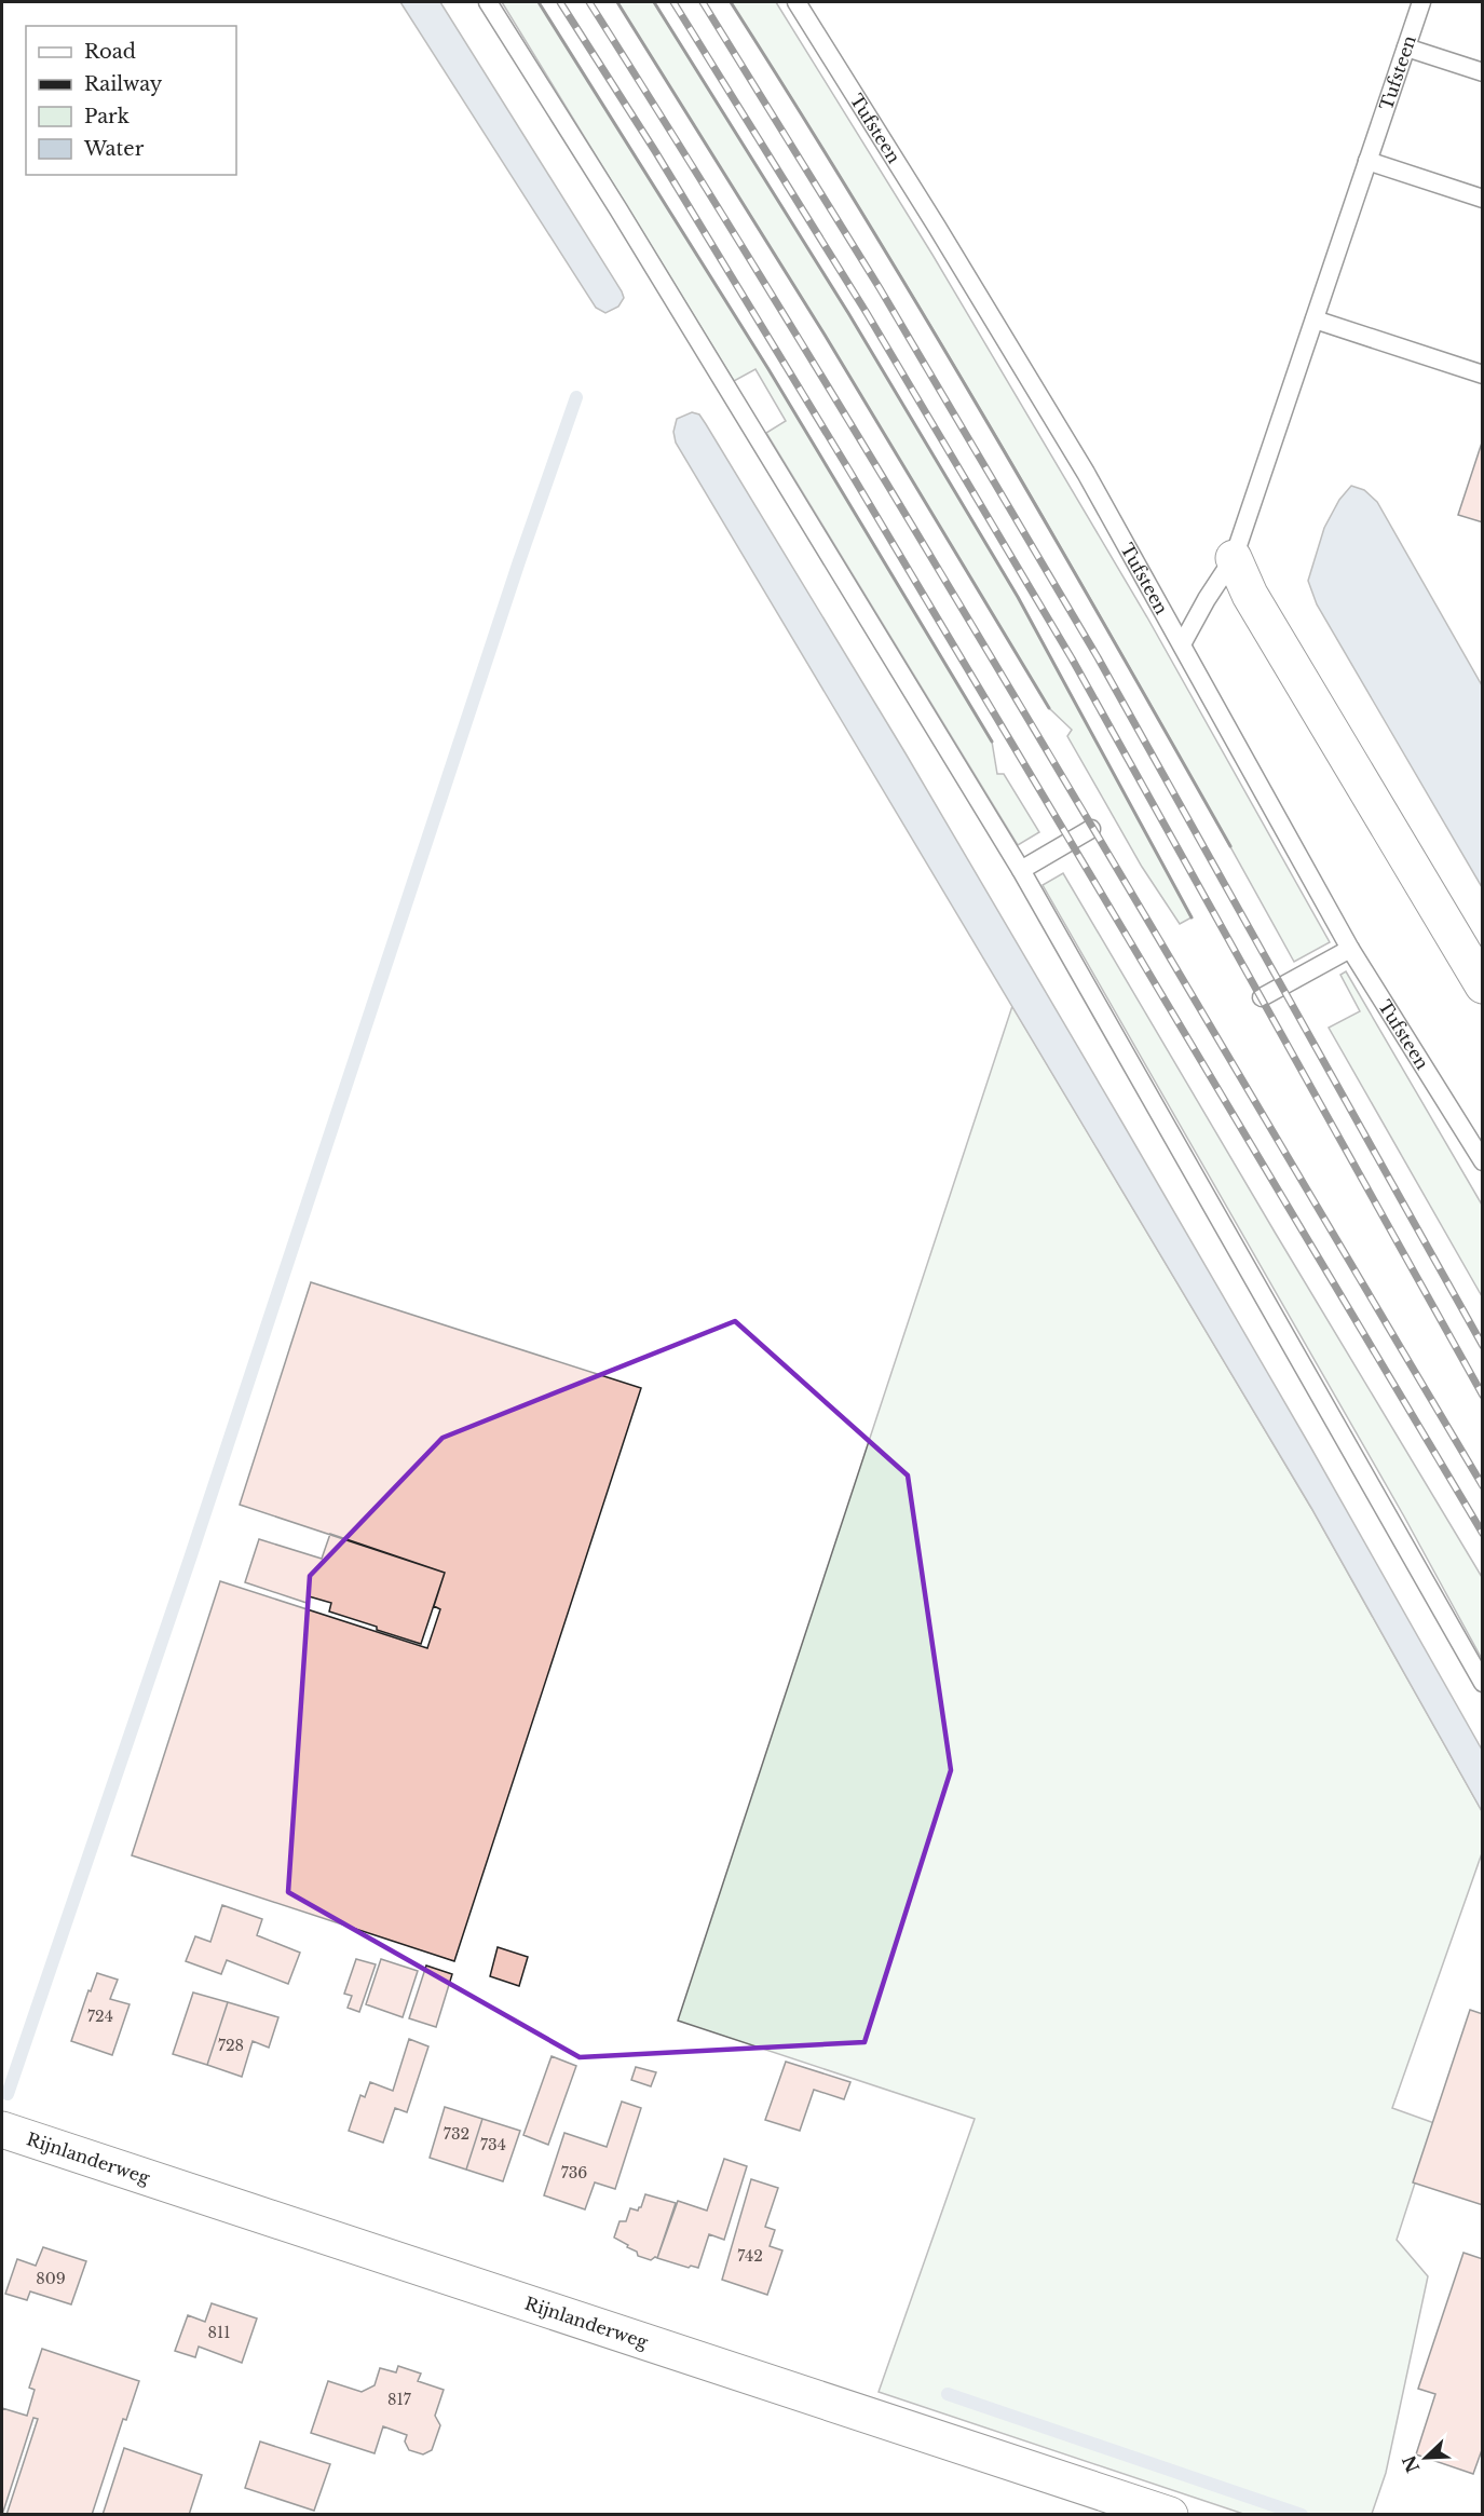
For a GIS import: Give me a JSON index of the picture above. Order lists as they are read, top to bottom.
{
  "streets": {
    "street": ["Rijnlanderweg"],
    "lane": ["Tufsteen"]
  },
  "house_numbers": [
    "724",
    "728",
    "732",
    "734",
    "736",
    "742",
    "809",
    "811",
    "817"
  ],
  "legend": [
    "Road",
    "Railway",
    "Park",
    "Water"
  ],
  "north": "bottom left"
}
